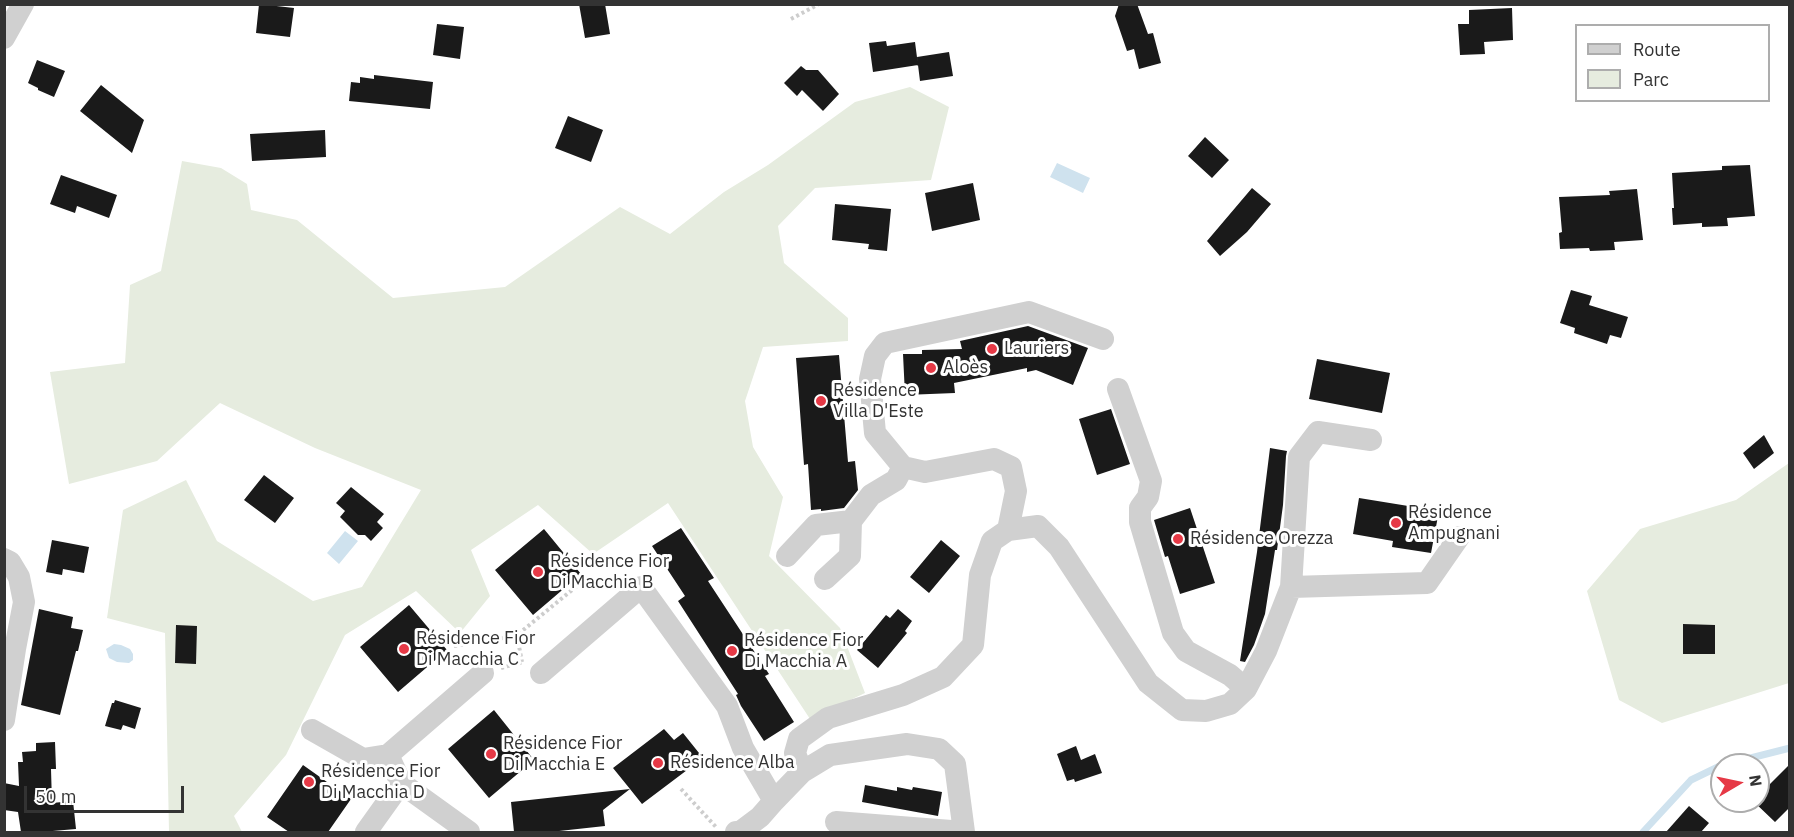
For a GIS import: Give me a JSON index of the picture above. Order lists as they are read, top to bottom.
{
  "places": [
    "Lauriers",
    "Aloès",
    "Résidence Villa D'Este",
    "Résidence Ampugnani",
    "Résidence Orezza",
    "Résidence Fior Di Macchia B",
    "Résidence Fior Di Macchia C",
    "Résidence Fior Di Macchia A",
    "Résidence Fior Di Macchia E",
    "Résidence Alba",
    "Résidence Fior Di Macchia D"
  ],
  "legend": ["Route", "Parc"],
  "scale_bar": "50 m",
  "north": "right"
}
